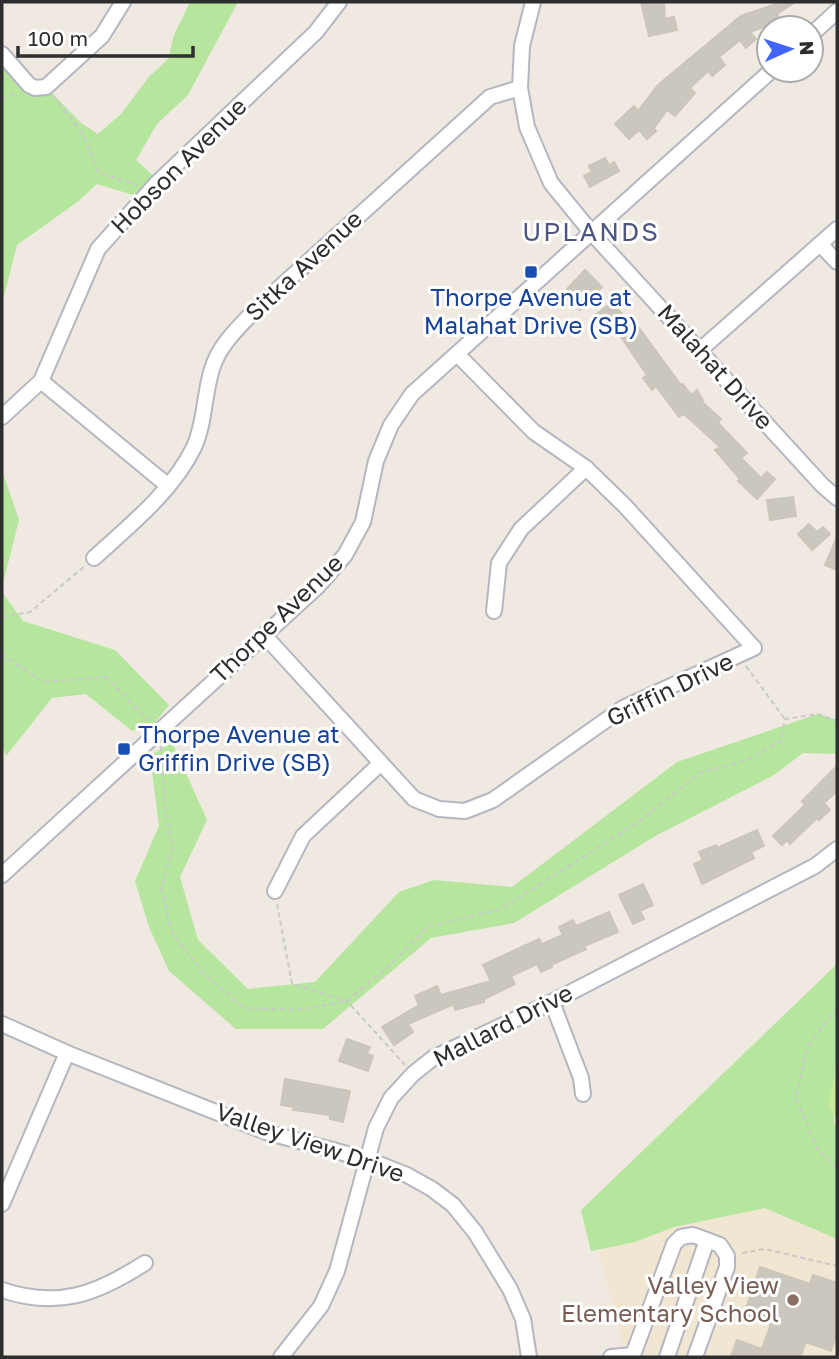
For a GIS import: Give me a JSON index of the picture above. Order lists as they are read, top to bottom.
{
  "streets": {
    "street": [
      "Hobson Avenue",
      "Sitka Avenue",
      "Malahat Drive",
      "Thorpe Avenue",
      "Griffin Drive",
      "Mallard Drive",
      "Valley View Drive"
    ]
  },
  "crossings": [
    ["Sitka Avenue", "Malahat Drive"],
    ["Malahat Drive", "Thorpe Avenue"],
    ["Thorpe Avenue", "Griffin Drive"],
    ["Mallard Drive", "Valley View Drive"]
  ],
  "districts": ["UPLANDS"],
  "places": {
    "transit": ["Thorpe Avenue at Malahat Drive (SB)", "Thorpe Avenue at Griffin Drive (SB)"],
    "other": ["Valley View Elementary School"]
  },
  "scale_bar": "100 m",
  "north": "right"
}
